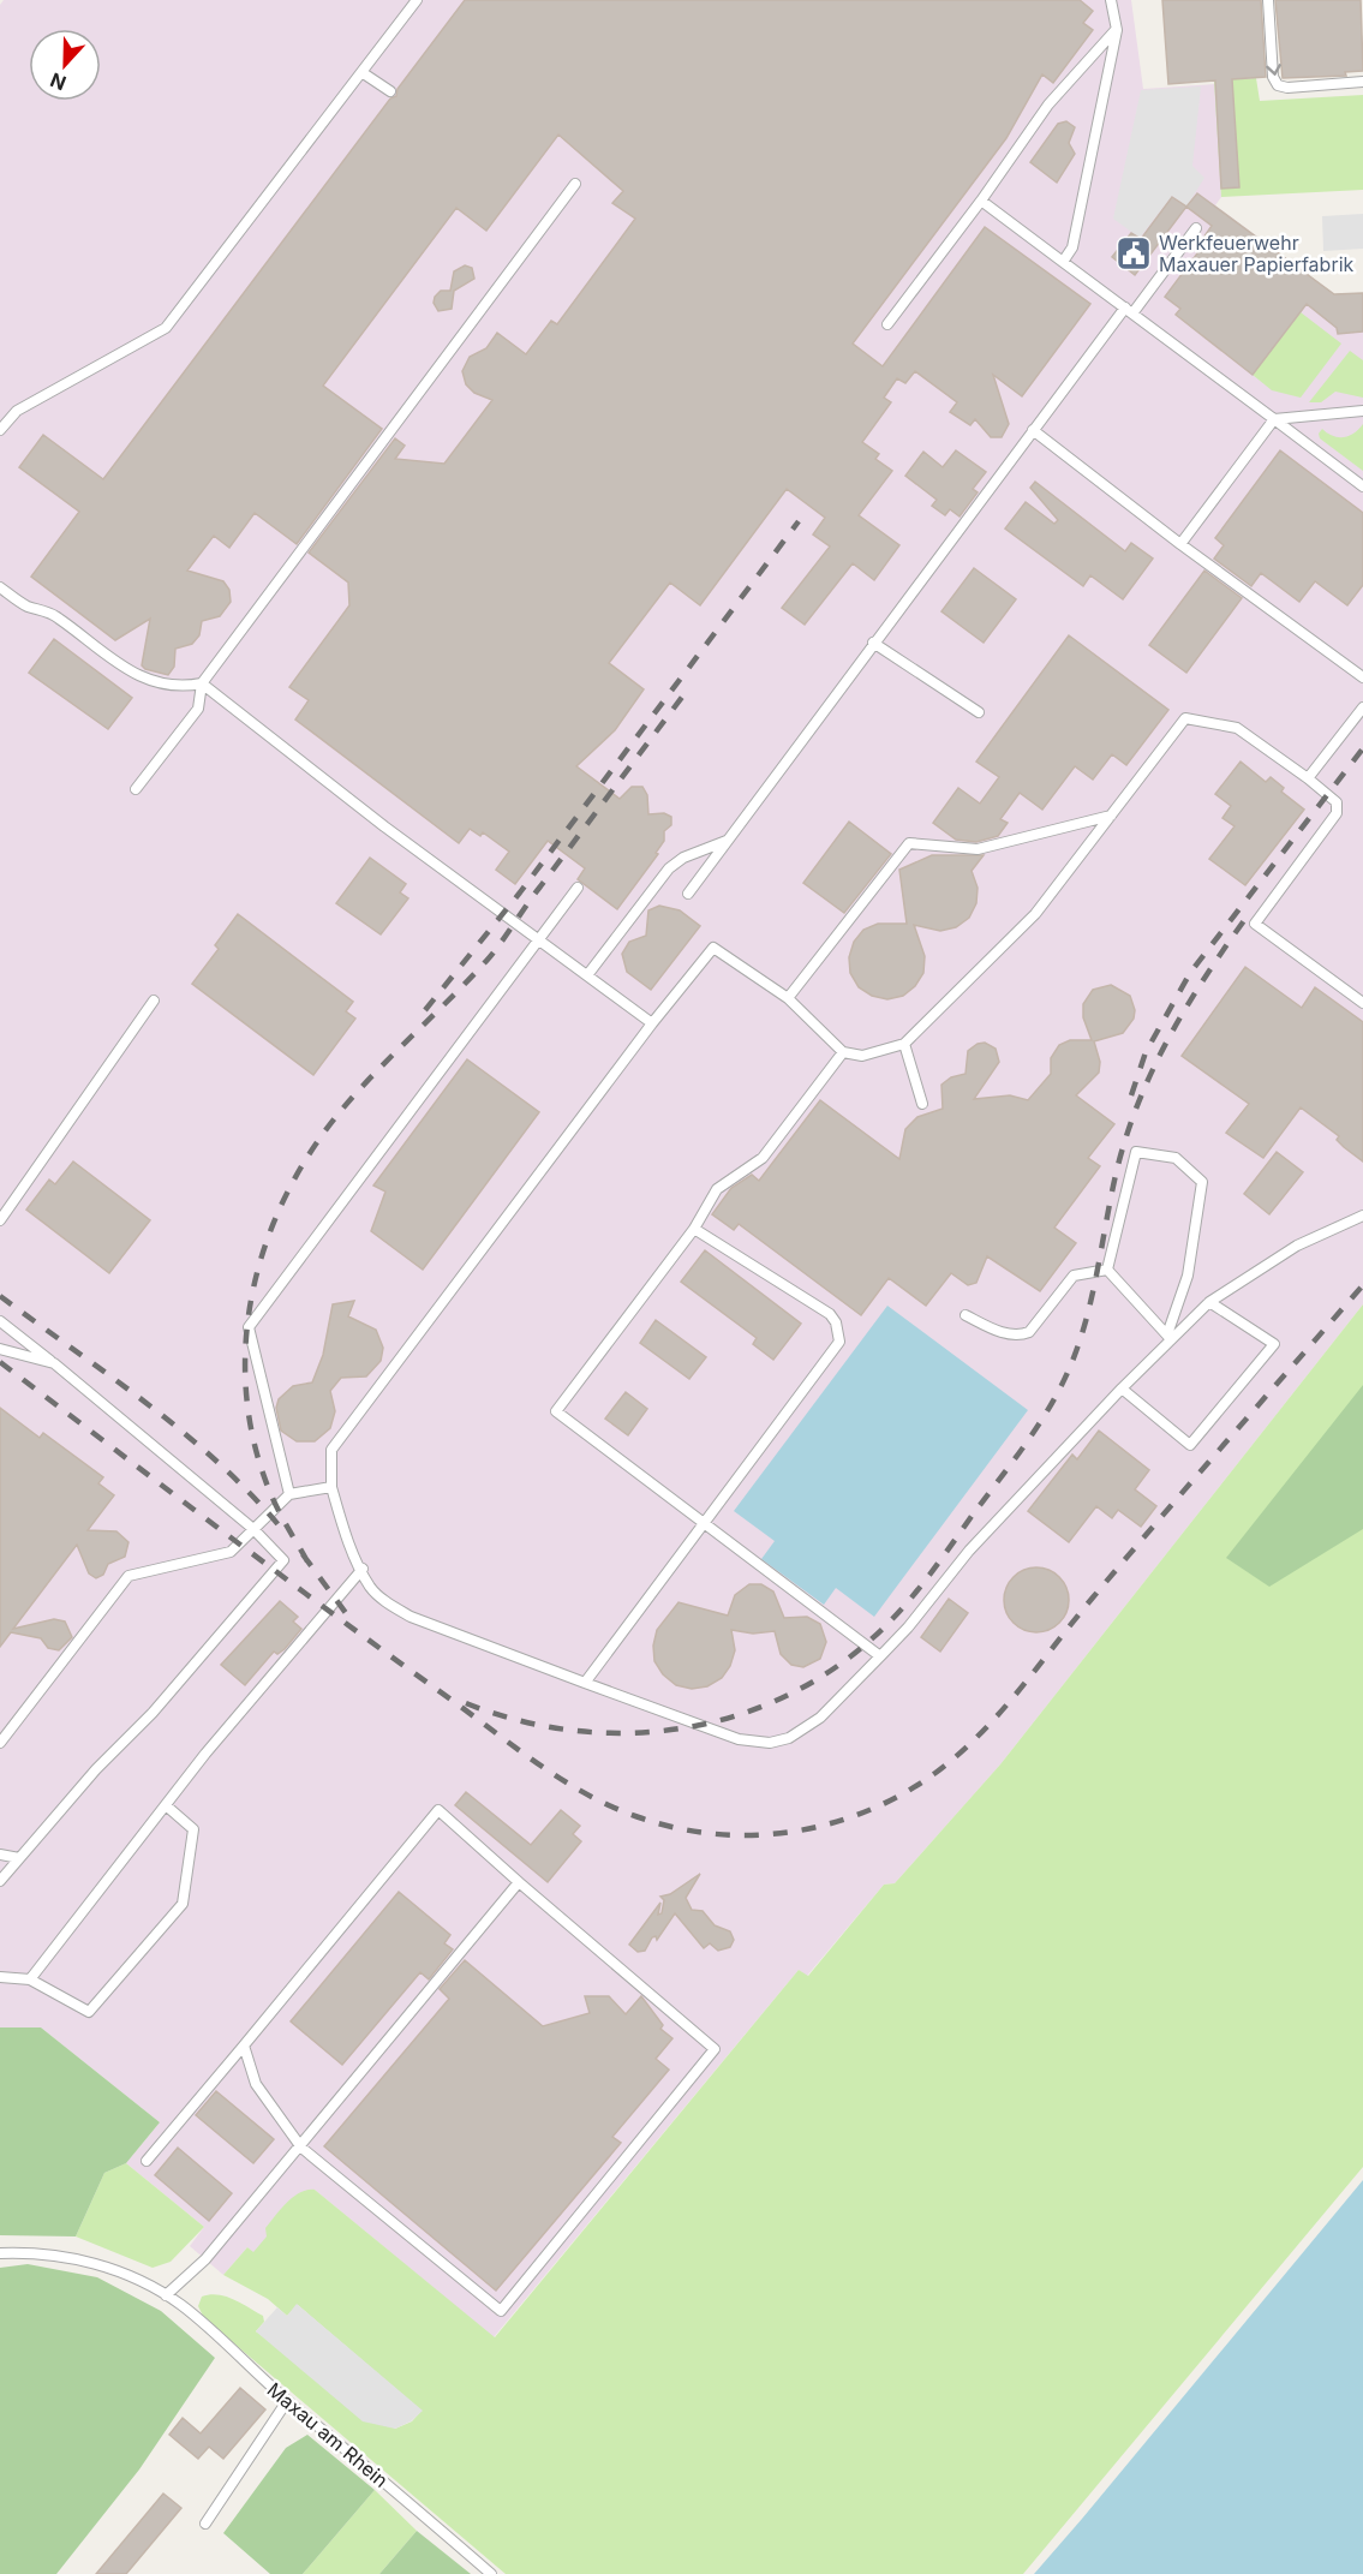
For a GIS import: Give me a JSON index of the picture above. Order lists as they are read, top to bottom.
{
  "streets": {
    "lane": ["Maxau am Rhein"]
  },
  "places": {
    "public building": ["Werkfeuerwehr Maxauer Papierfabrik"]
  },
  "north": "bottom"
}
